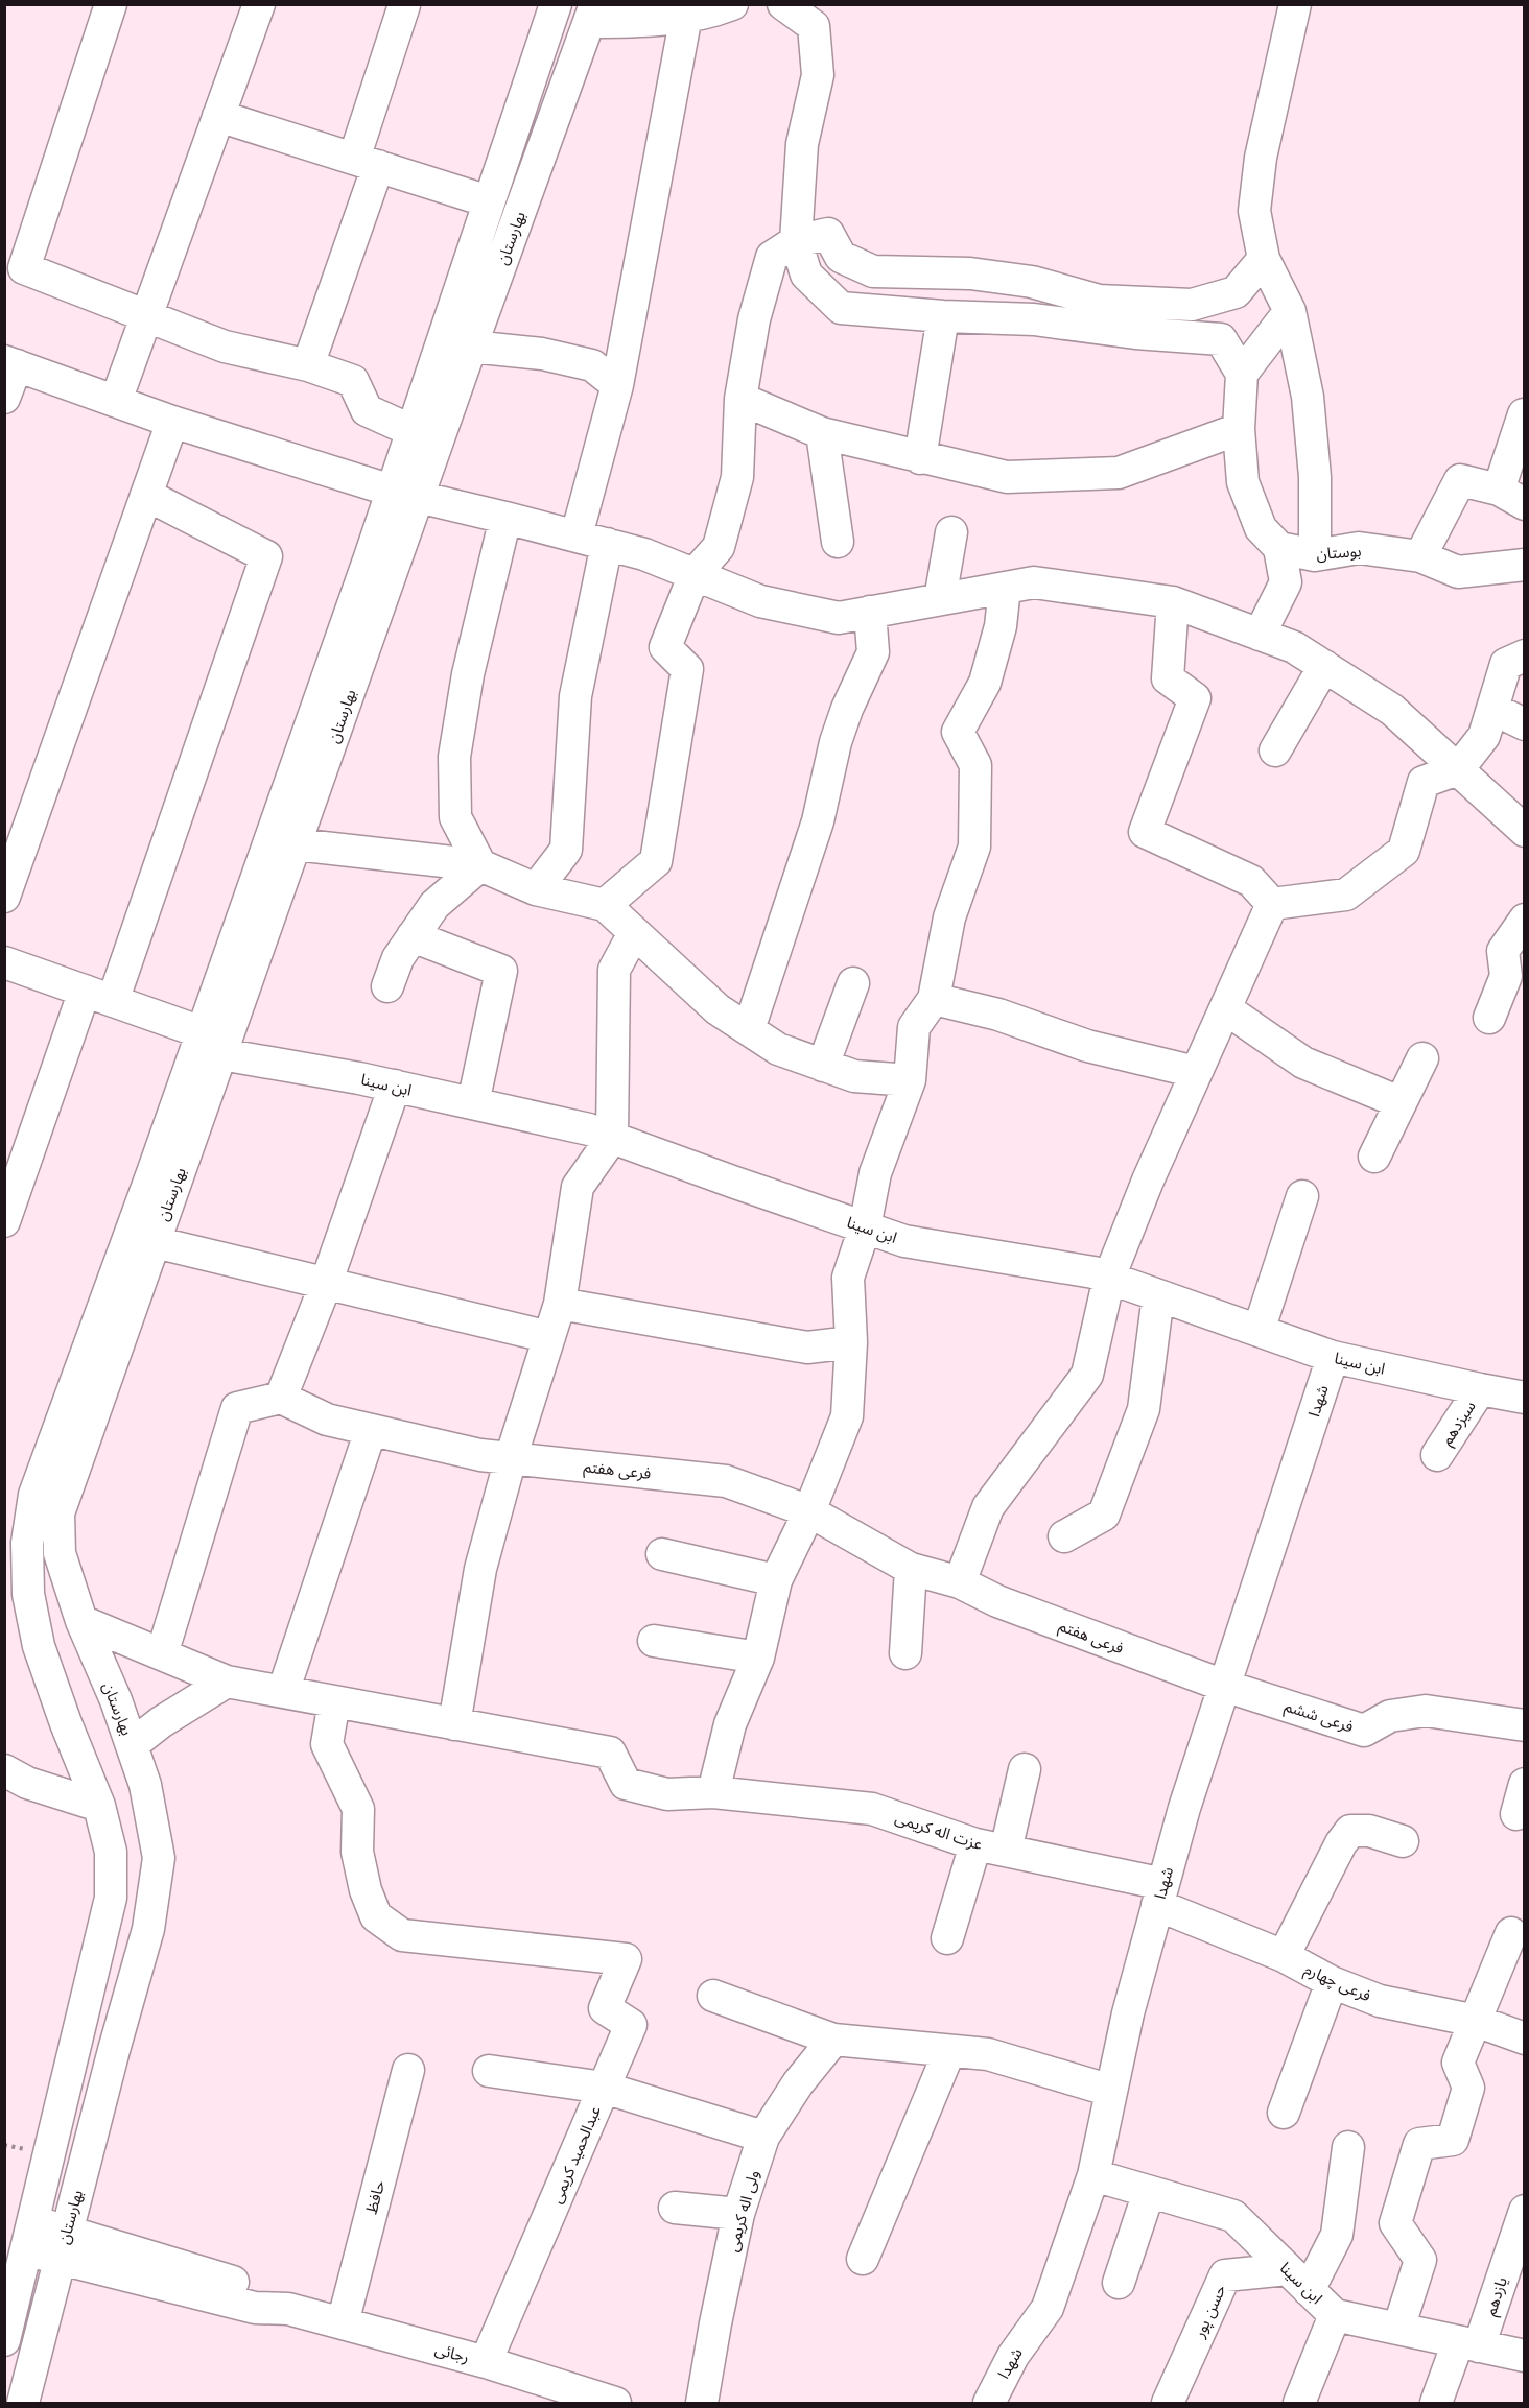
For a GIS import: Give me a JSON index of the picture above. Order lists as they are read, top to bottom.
{
  "streets": {
    "street": [
      "بهارستان",
      "بوستان",
      "ابن سینا",
      "شهدا",
      "سیزدهم",
      "فرعی هفتم",
      "فرعی ششم",
      "عزت اله کریمی",
      "فرعی چهارم",
      "عبدالحمید کریمی",
      "حافظ",
      "ولی اله کریمی",
      "یازدهم",
      "حسن پور",
      "رجائی"
    ]
  },
  "crossings": [
    ["بهارستان", "ابن سینا"],
    ["بهارستان", "رجائی"],
    ["ابن سینا", "شهدا"],
    ["ابن سینا", "سیزدهم"],
    ["ابن سینا", "یازدهم"],
    ["ابن سینا", "حسن پور"],
    ["شهدا", "فرعی هفتم"],
    ["شهدا", "فرعی ششم"],
    ["شهدا", "عزت اله کریمی"],
    ["شهدا", "فرعی چهارم"],
    ["فرعی هفتم", "فرعی ششم"],
    ["عزت اله کریمی", "فرعی چهارم"],
    ["عبدالحمید کریمی", "رجائی"],
    ["حافظ", "رجائی"]
  ]
}
